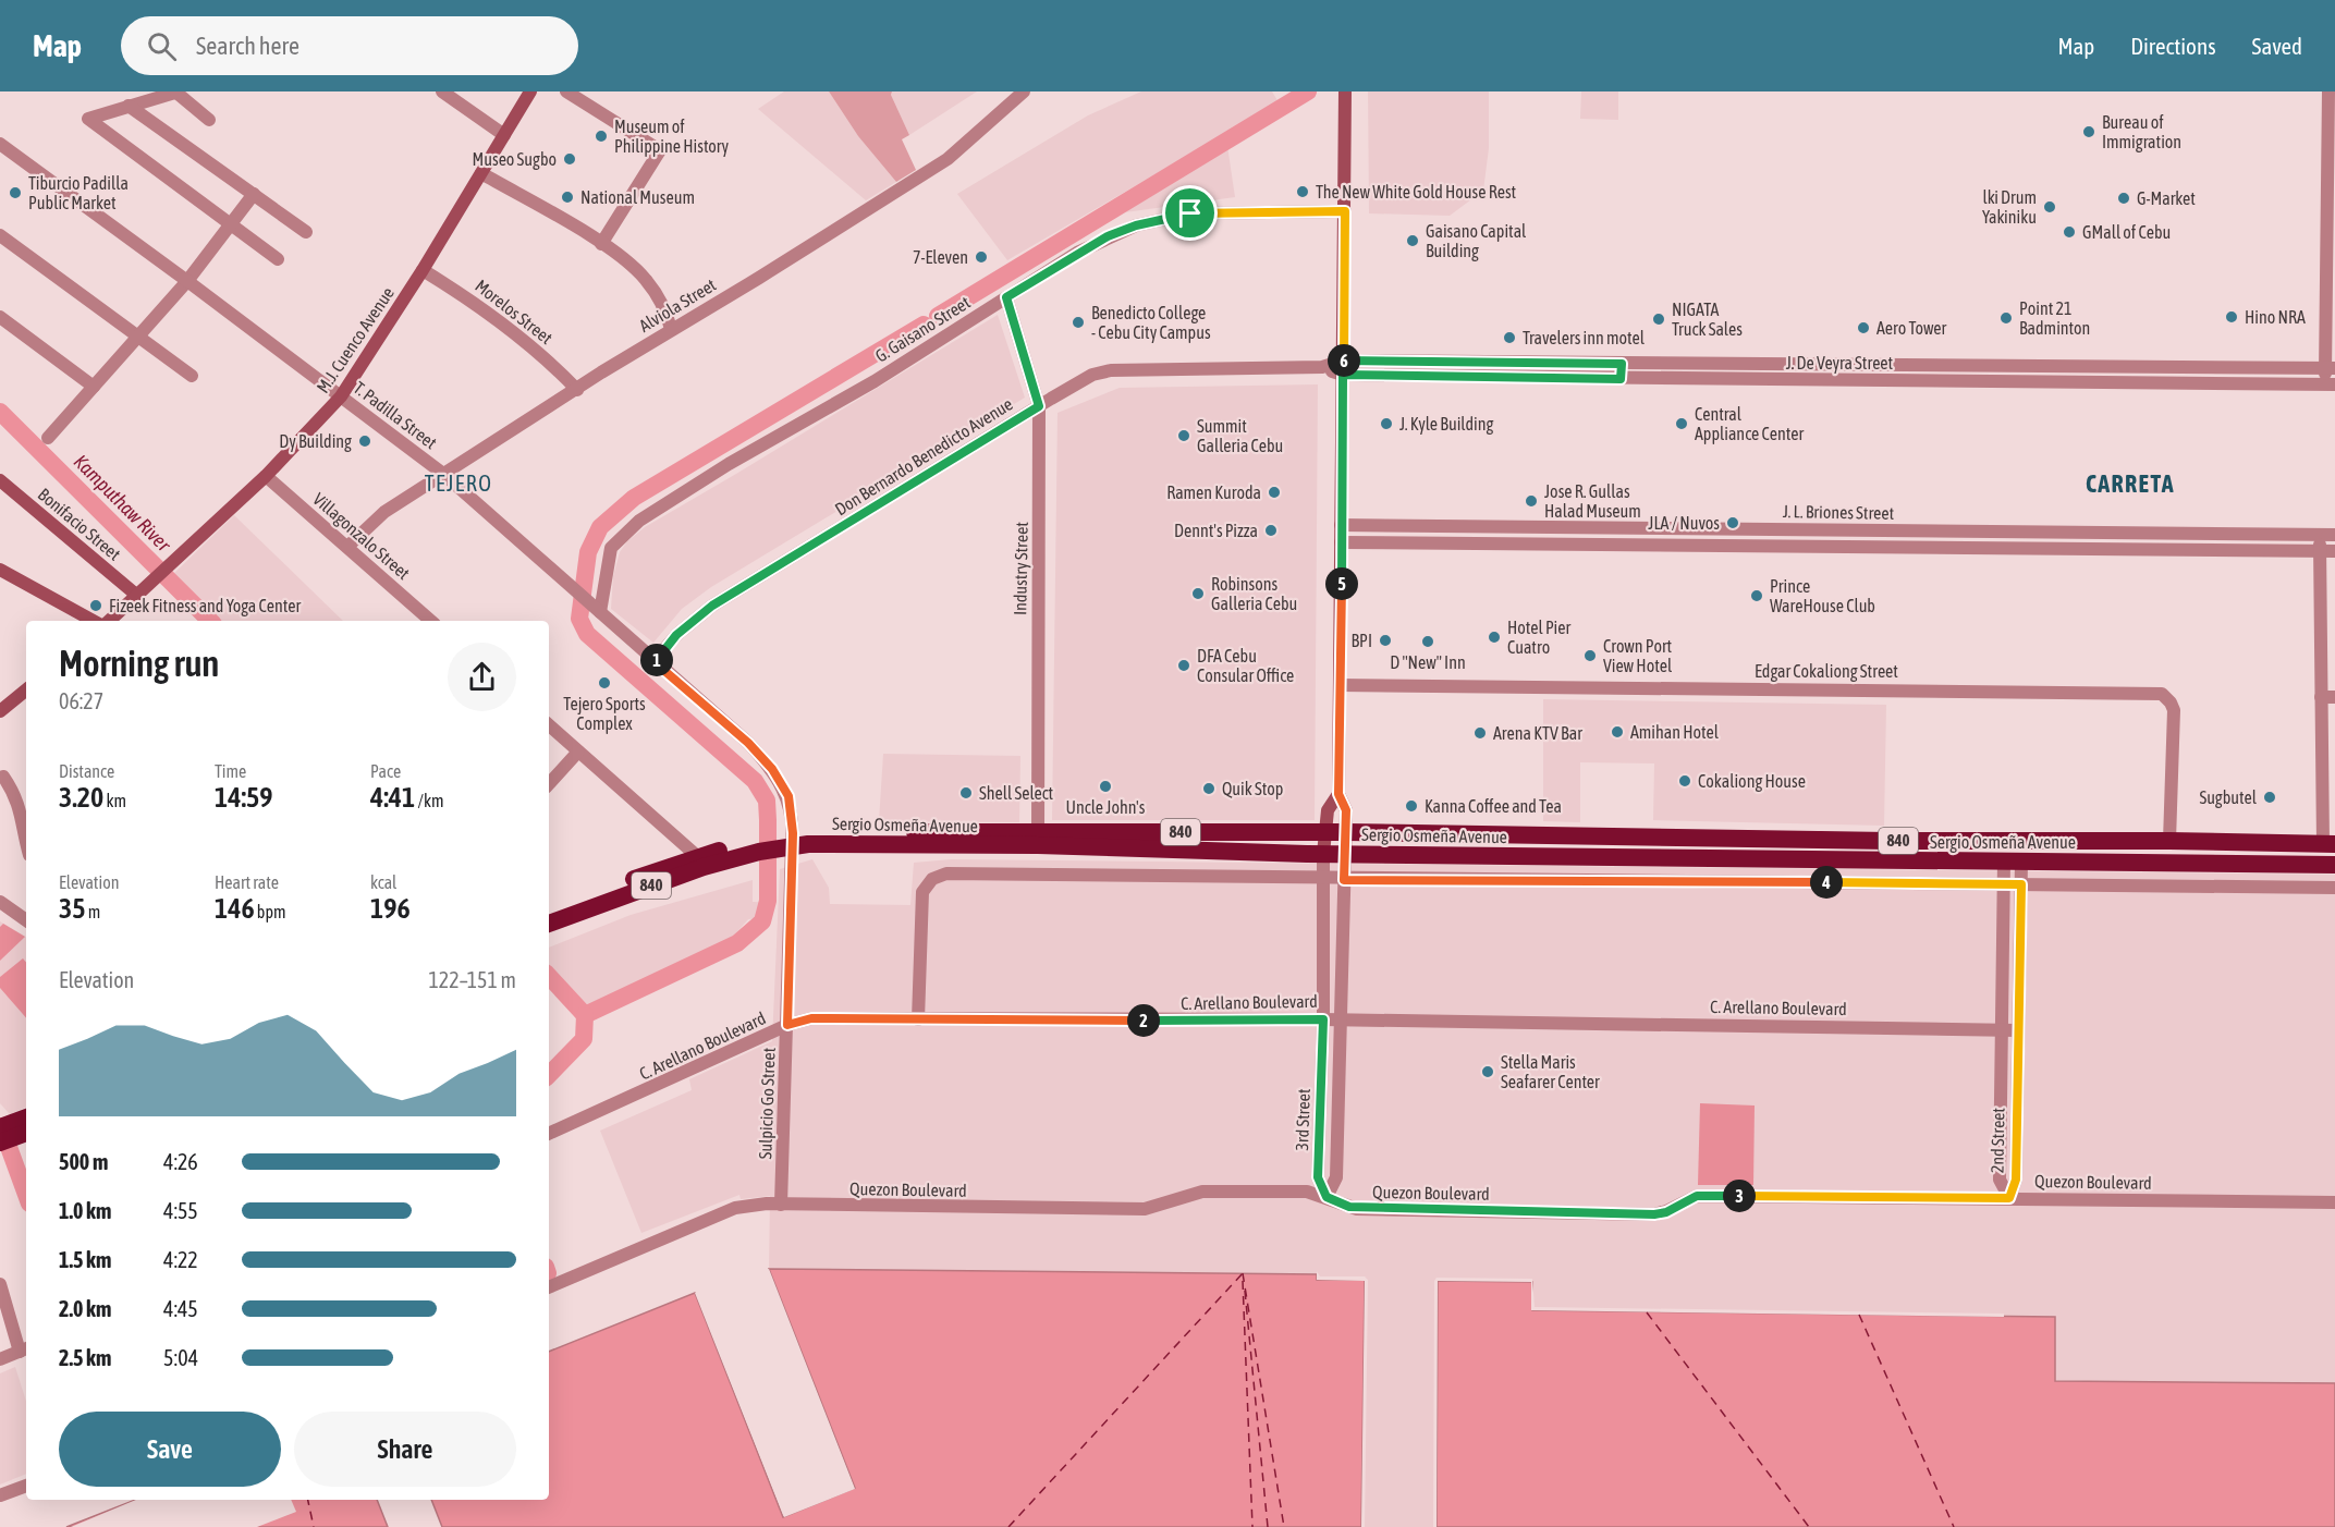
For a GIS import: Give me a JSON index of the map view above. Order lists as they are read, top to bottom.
{
  "streets": {
    "highway": ["Sergio Osmeña Avenue", "840"],
    "main road": ["M.J. Cuenco Avenue", "Bonifacio Street"],
    "street": [
      "Alviola Street",
      "Morelos Street",
      "G. Gaisano Street",
      "J. De Veyra Street",
      "T. Padilla Street",
      "Don Bernardo Benedicto Avenue",
      "J. L. Briones Street",
      "Villagonzalo Street",
      "Industry Street",
      "Edgar Cokaliong Street",
      "C. Arellano Boulevard",
      "Sulpicio Go Street",
      "3rd Street",
      "2nd Street",
      "Quezon Boulevard"
    ]
  },
  "crossings": [
    ["Alviola Street", "Morelos Street"],
    ["Alviola Street", "T. Padilla Street"],
    ["Alviola Street", "Villagonzalo Street"],
    ["Morelos Street", "M.J. Cuenco Avenue"],
    ["G. Gaisano Street", "T. Padilla Street"],
    ["G. Gaisano Street", "Industry Street"],
    ["M.J. Cuenco Avenue", "T. Padilla Street"],
    ["M.J. Cuenco Avenue", "Bonifacio Street"],
    ["M.J. Cuenco Avenue", "Villagonzalo Street"],
    ["J. De Veyra Street", "Don Bernardo Benedicto Avenue"],
    ["T. Padilla Street", "Don Bernardo Benedicto Avenue"],
    ["T. Padilla Street", "Sergio Osmeña Avenue"],
    ["T. Padilla Street", "Sulpicio Go Street"],
    ["Don Bernardo Benedicto Avenue", "Industry Street"],
    ["Industry Street", "Sergio Osmeña Avenue"],
    ["Edgar Cokaliong Street", "Sergio Osmeña Avenue"],
    ["Sergio Osmeña Avenue", "Sulpicio Go Street"],
    ["Sergio Osmeña Avenue", "3rd Street"],
    ["Sergio Osmeña Avenue", "2nd Street"],
    ["C. Arellano Boulevard", "Sulpicio Go Street"],
    ["C. Arellano Boulevard", "3rd Street"],
    ["C. Arellano Boulevard", "2nd Street"],
    ["Sulpicio Go Street", "Quezon Boulevard"],
    ["3rd Street", "Quezon Boulevard"],
    ["2nd Street", "Quezon Boulevard"]
  ],
  "districts": ["TEJERO", "CARRETA"],
  "water": ["Kamputhaw River"],
  "places": [
    "Bureau of Immigration",
    "Museum of Philippine History",
    "Museo Sugbo",
    "The New White Gold House Rest",
    "Tiburcio Padilla Public Market",
    "National Museum",
    "G-Market",
    "lki Drum Yakiniku",
    "GMall of Cebu",
    "Gaisano Capital Building",
    "7-Eleven",
    "Hino NRA",
    "Point 21 Badminton",
    "NIGATA Truck Sales",
    "Benedicto College - Cebu City Campus",
    "Aero Tower",
    "Travelers inn motel",
    "J. Kyle Building",
    "Central Appliance Center",
    "Summit Galleria Cebu",
    "Dy Building",
    "Ramen Kuroda",
    "Jose R. Gullas Halad Museum",
    "JLA / Nuvos",
    "Dennt's Pizza",
    "Robinsons Galleria Cebu",
    "Prince WareHouse Club",
    "Fizeek Fitness and Yoga Center",
    "Hotel Pier Cuatro",
    "BPI",
    "D \"New\" Inn",
    "Crown Port View Hotel",
    "DFA Cebu Consular Office",
    "Tejero Sports Complex",
    "Amihan Hotel",
    "Arena KTV Bar",
    "Cokaliong House",
    "Uncle John's",
    "Quik Stop",
    "Shell Select",
    "Sugbutel",
    "Kanna Coffee and Tea",
    "Stella Maris Seafarer Center"
  ],
  "page": {
    "header": "Map",
    "search": "Search here",
    "nav": ["Map", "Directions", "Saved"],
    "pins": [
      "6",
      "5",
      "1",
      "4",
      "2",
      "3"
    ],
    "heading": ["Morning run", "06:27"],
    "stats": [
      ["Distance", "3.20 km"],
      ["Time", "14:59"],
      ["Pace", "4:41 /km"],
      ["Elevation", "35 m"],
      ["Heart rate", "146 bpm"],
      ["kcal", "196"]
    ],
    "chart": ["Elevation", "122–151 m"],
    "list": [
      {
        "name": "500 m",
        "note": "4:26"
      },
      {
        "name": "1.0 km",
        "note": "4:55"
      },
      {
        "name": "1.5 km",
        "note": "4:22"
      },
      {
        "name": "2.0 km",
        "note": "4:45"
      },
      {
        "name": "2.5 km",
        "note": "5:04"
      }
    ],
    "buttons": ["Save", "Share"]
  }
}
